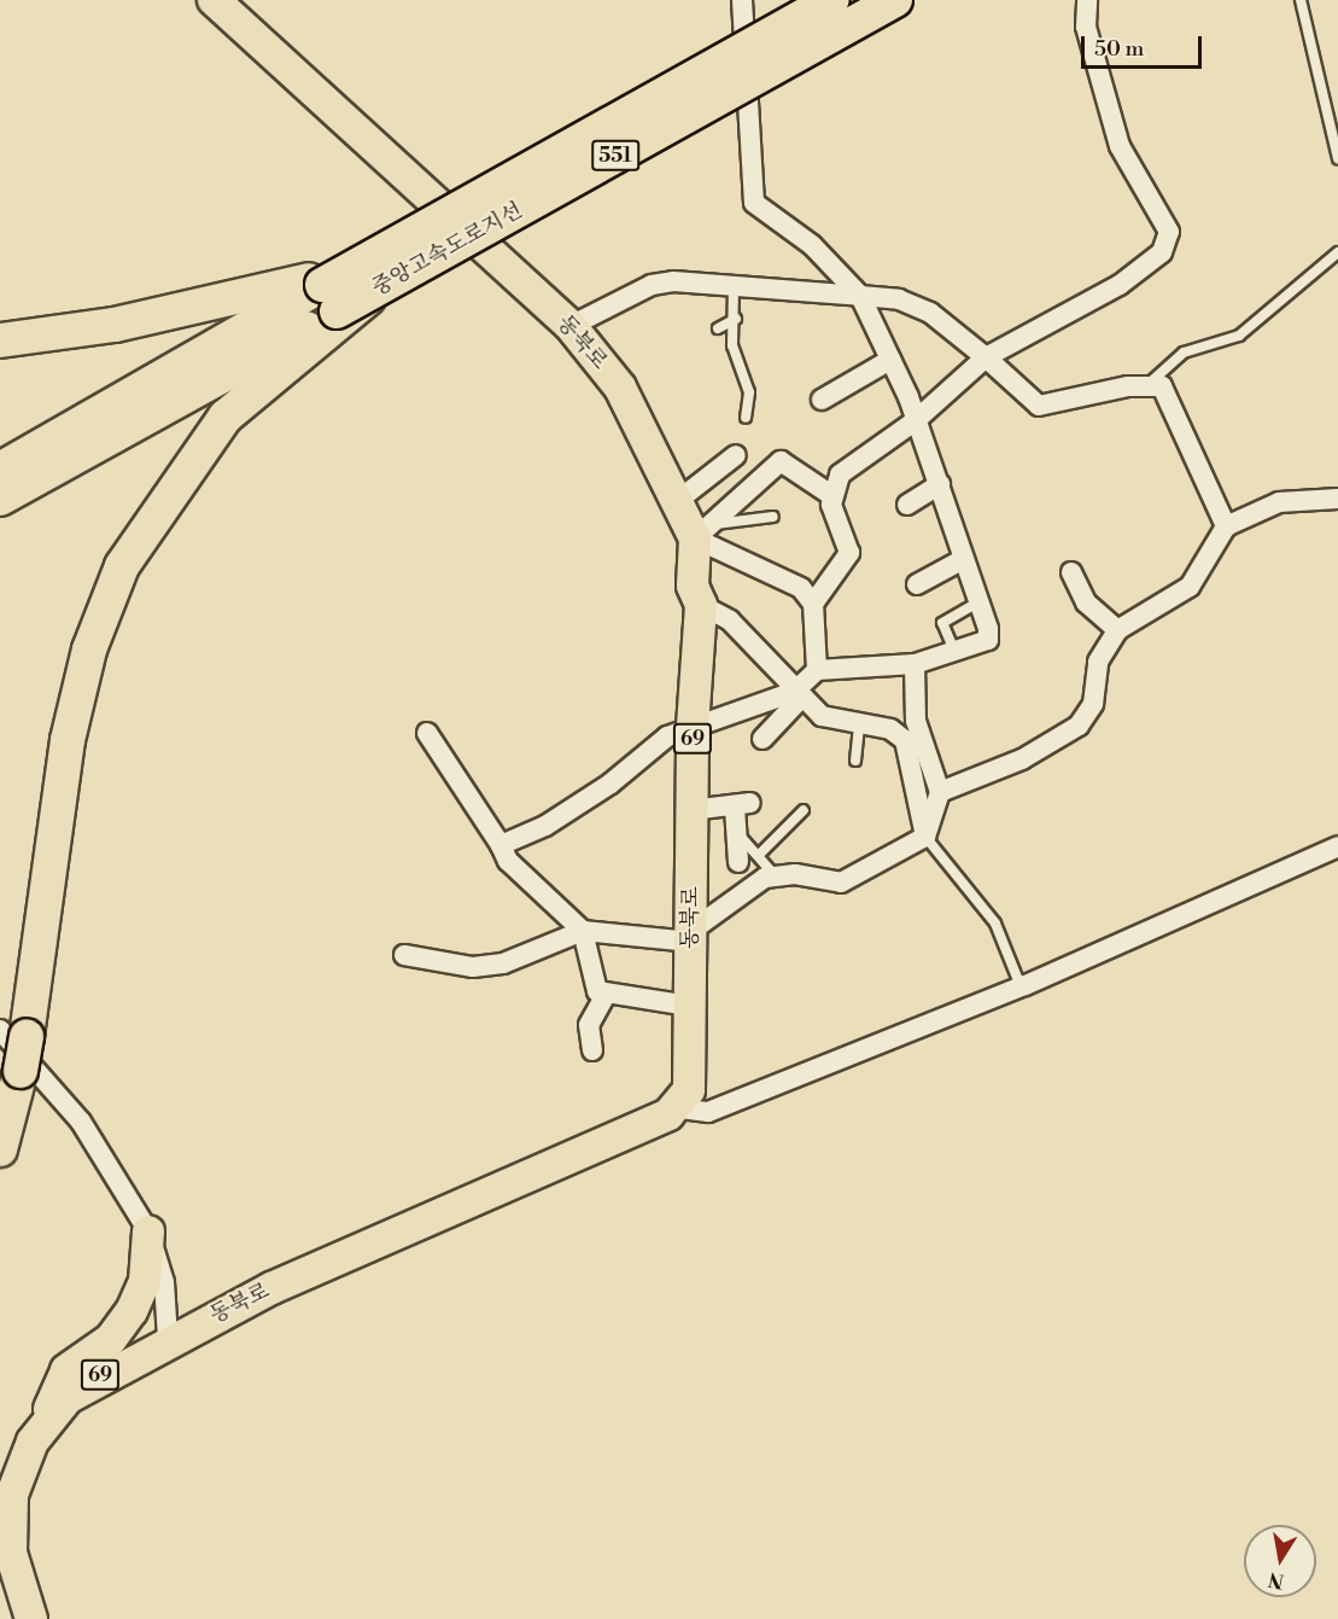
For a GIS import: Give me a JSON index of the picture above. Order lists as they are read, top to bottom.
{
  "streets": {
    "highway": ["551", "중앙고속도로지선"],
    "main road": ["동북로", "69"]
  },
  "scale_bar": "50 m",
  "north": "bottom"
}
